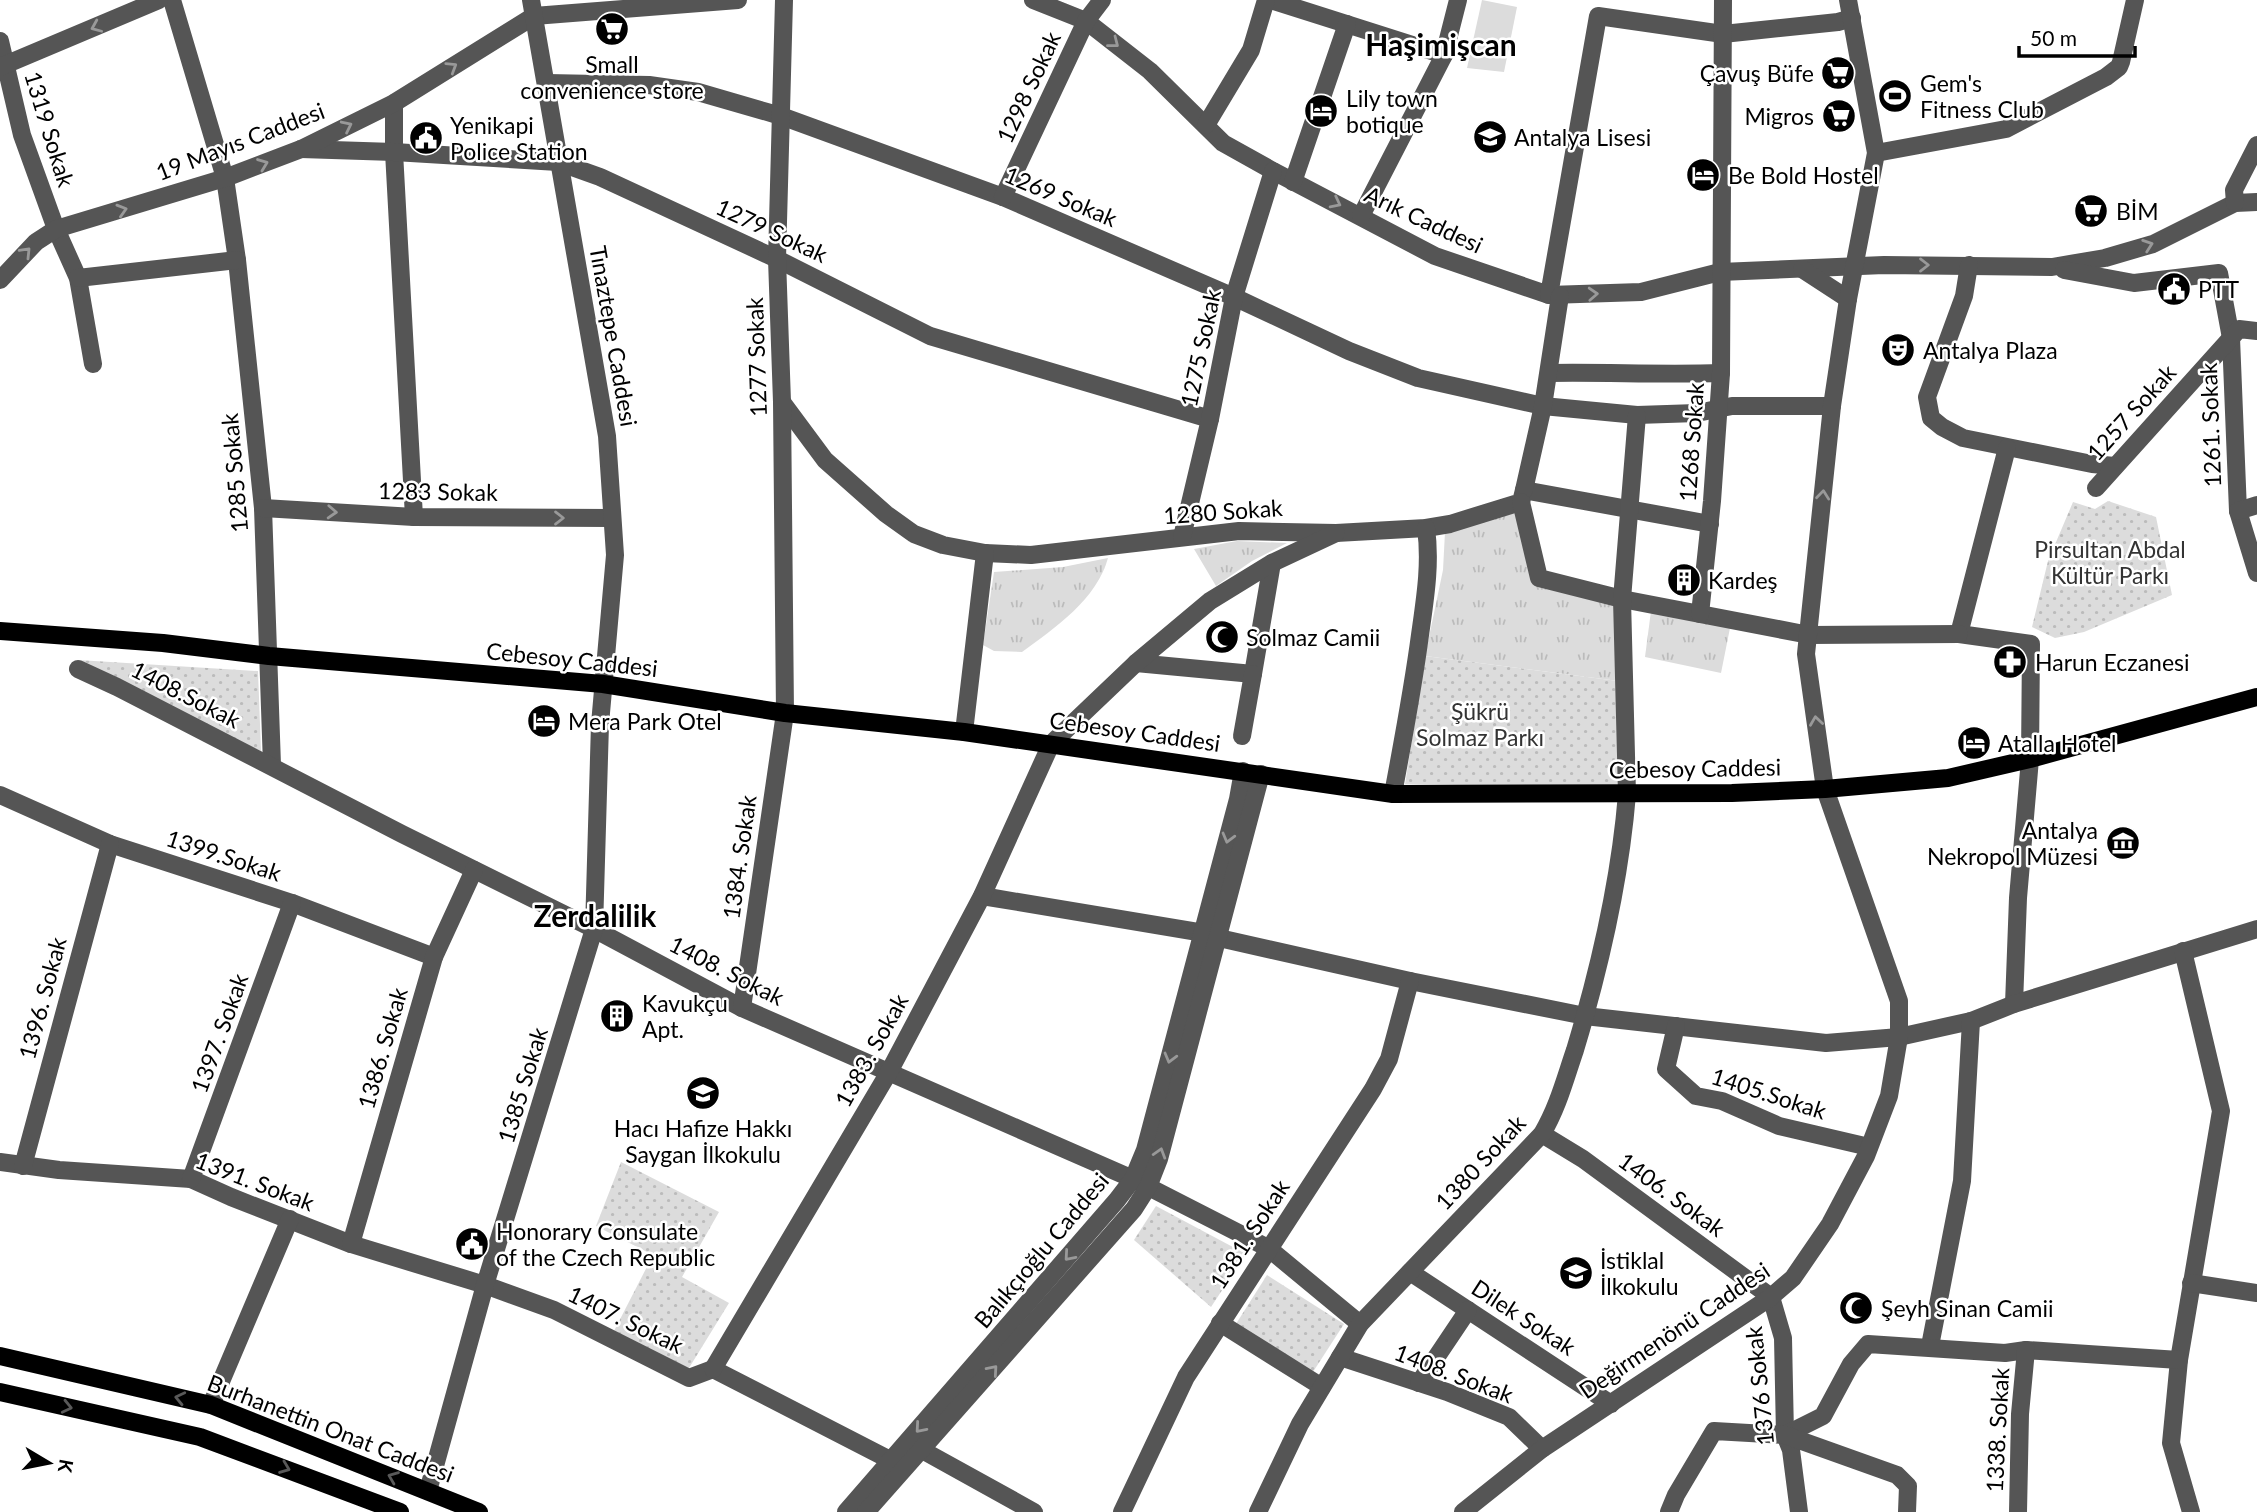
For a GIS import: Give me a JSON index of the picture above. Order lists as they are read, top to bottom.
{
  "streets": {
    "main road": ["Cebesoy Caddesi", "Burhanettin Onat Caddesi"],
    "street": [
      "1298 Sokak",
      "1319 Sokak",
      "19 Mayıs Caddesi",
      "1269 Sokak",
      "Arık Caddesi",
      "1279 Sokak",
      "Tınaztepe Caddesi",
      "1275 Sokak",
      "1277 Sokak",
      "1257 Sokak",
      "1261. Sokak",
      "1268 Sokak",
      "1285 Sokak",
      "1283 Sokak",
      "1280 Sokak",
      "1408.Sokak",
      "1399.Sokak",
      "1384. Sokak",
      "1408. Sokak",
      "1396. Sokak",
      "1397. Sokak",
      "1386. Sokak",
      "1383. Sokak",
      "1385 Sokak",
      "1405.Sokak",
      "1380 Sokak",
      "1391. Sokak",
      "1406. Sokak",
      "1381. Sokak",
      "Balıkçıoğlu Caddesi",
      "Dilek Sokak",
      "1407. Sokak",
      "Değirmenönü Caddesi",
      "1376 Sokak",
      "1338. Sokak"
    ]
  },
  "crossings": [
    ["1298 Sokak", "1269 Sokak"],
    ["1298 Sokak", "Arık Caddesi"],
    ["1319 Sokak", "19 Mayıs Caddesi"],
    ["19 Mayıs Caddesi", "1279 Sokak"],
    ["19 Mayıs Caddesi", "Tınaztepe Caddesi"],
    ["19 Mayıs Caddesi", "1285 Sokak"],
    ["1269 Sokak", "Tınaztepe Caddesi"],
    ["1269 Sokak", "1275 Sokak"],
    ["1269 Sokak", "1277 Sokak"],
    ["1269 Sokak", "1268 Sokak"],
    ["1269 Sokak", "1380 Sokak"],
    ["1269 Sokak", "Değirmenönü Caddesi"],
    ["Arık Caddesi", "1275 Sokak"],
    ["Arık Caddesi", "1261. Sokak"],
    ["Arık Caddesi", "1268 Sokak"],
    ["Arık Caddesi", "Değirmenönü Caddesi"],
    ["1279 Sokak", "Tınaztepe Caddesi"],
    ["1279 Sokak", "1275 Sokak"],
    ["1279 Sokak", "1277 Sokak"],
    ["Tınaztepe Caddesi", "1283 Sokak"],
    ["Tınaztepe Caddesi", "Cebesoy Caddesi"],
    ["Tınaztepe Caddesi", "1385 Sokak"],
    ["1275 Sokak", "1280 Sokak"],
    ["1277 Sokak", "1280 Sokak"],
    ["1277 Sokak", "Cebesoy Caddesi"],
    ["1277 Sokak", "1384. Sokak"],
    ["1257 Sokak", "1261. Sokak"],
    ["1268 Sokak", "1280 Sokak"],
    ["1285 Sokak", "1283 Sokak"],
    ["1285 Sokak", "Cebesoy Caddesi"],
    ["1285 Sokak", "1408.Sokak"],
    ["1285 Sokak", "1408. Sokak"],
    ["1280 Sokak", "1380 Sokak"],
    ["Cebesoy Caddesi", "1384. Sokak"],
    ["Cebesoy Caddesi", "1383. Sokak"],
    ["Cebesoy Caddesi", "1385 Sokak"],
    ["Cebesoy Caddesi", "1380 Sokak"],
    ["Cebesoy Caddesi", "Balıkçıoğlu Caddesi"],
    ["Cebesoy Caddesi", "Değirmenönü Caddesi"],
    ["1408.Sokak", "1408. Sokak"],
    ["1399.Sokak", "1396. Sokak"],
    ["1399.Sokak", "1397. Sokak"],
    ["1399.Sokak", "1386. Sokak"],
    ["1384. Sokak", "1408. Sokak"],
    ["1408. Sokak", "1386. Sokak"],
    ["1408. Sokak", "1383. Sokak"],
    ["1408. Sokak", "1385 Sokak"],
    ["1408. Sokak", "1380 Sokak"],
    ["1408. Sokak", "1381. Sokak"],
    ["1408. Sokak", "Balıkçıoğlu Caddesi"],
    ["1408. Sokak", "Değirmenönü Caddesi"],
    ["1396. Sokak", "1391. Sokak"],
    ["1397. Sokak", "1391. Sokak"],
    ["1386. Sokak", "1391. Sokak"],
    ["1383. Sokak", "1407. Sokak"],
    ["1385 Sokak", "1391. Sokak"],
    ["1385 Sokak", "1407. Sokak"],
    ["1385 Sokak", "Burhanettin Onat Caddesi"],
    ["1405.Sokak", "Değirmenönü Caddesi"],
    ["1380 Sokak", "1406. Sokak"],
    ["1380 Sokak", "Dilek Sokak"],
    ["1391. Sokak", "1407. Sokak"],
    ["1406. Sokak", "Değirmenönü Caddesi"],
    ["1406. Sokak", "1376 Sokak"],
    ["Dilek Sokak", "Değirmenönü Caddesi"],
    ["Değirmenönü Caddesi", "1376 Sokak"]
  ],
  "one_way": ["19 Mayıs Caddesi", "1283 Sokak"],
  "districts": ["Haşimişcan", "Zerdalilik"],
  "parks": ["Pirsultan Abdal Kültür Parkı", "Şükrü Solmaz Parkı"],
  "places": {
    "supermarket": [
      "Small convenience store",
      "Çavuş Büfe",
      "Migros",
      "BİM"
    ],
    "sports": ["Gem's Fitness Club"],
    "hotel": [
      "Lily town botique",
      "Be Bold Hostel",
      "Mera Park Otel",
      "Atalla Hotel"
    ],
    "school or university": ["Antalya Lisesi", "Hacı Hafize Hakkı Saygan İlkokulu", "İstiklal İlkokulu"],
    "public building": ["Yenikapi Police Station", "PTT", "Honorary Consulate of the Czech Republic"],
    "theatre": ["Antalya Plaza"],
    "building": ["Kardeş", "Kavukçu Apt."],
    "mosque": ["Solmaz Camii", "Şeyh Sinan Camii"],
    "pharmacy": ["Harun Eczanesi"],
    "museum": ["Antalya Nekropol Müzesi"]
  },
  "scale_bar": "50 m",
  "north": "right"
}
